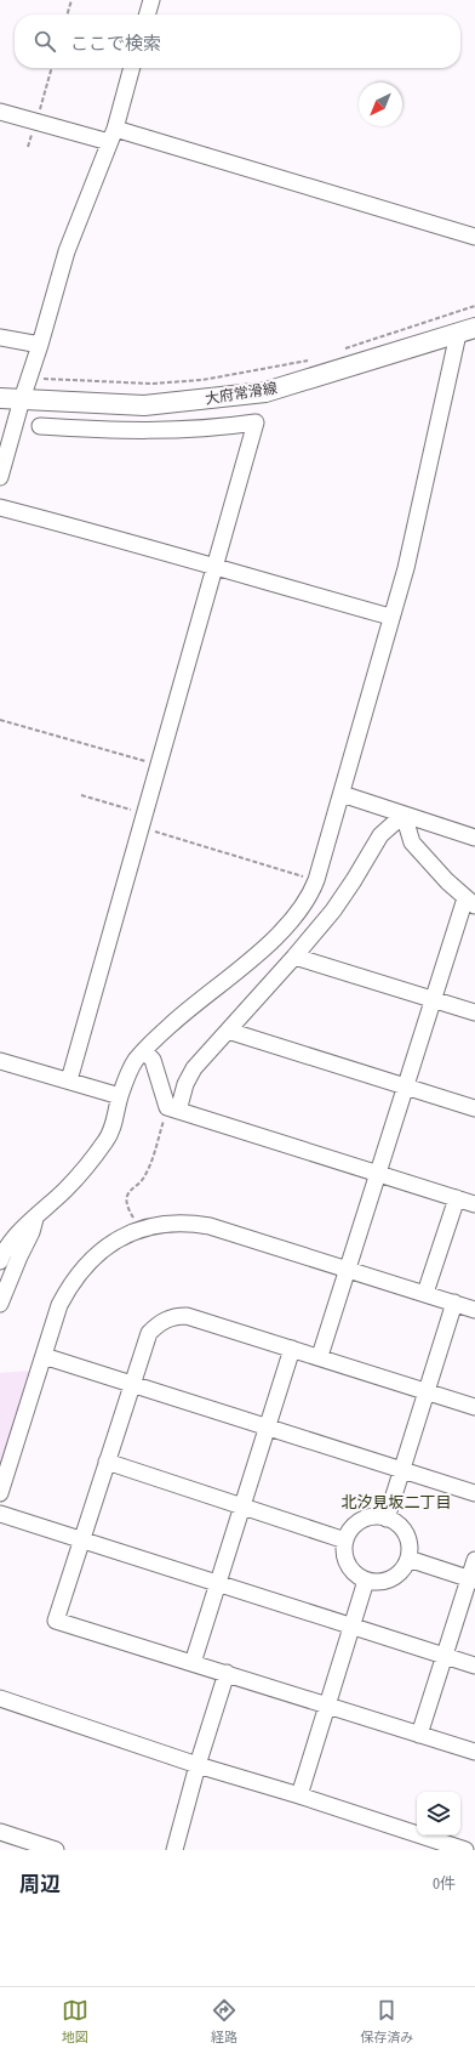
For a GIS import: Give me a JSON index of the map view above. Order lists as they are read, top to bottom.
{
  "streets": {
    "main road": ["大府常滑線"]
  },
  "districts": ["北汐見坂二丁目"],
  "north": "bottom left",
  "page": {
    "search": "ここで検索",
    "heading": ["周辺", "0件"],
    "nav": ["地図", "経路", "保存済み"]
  }
}
